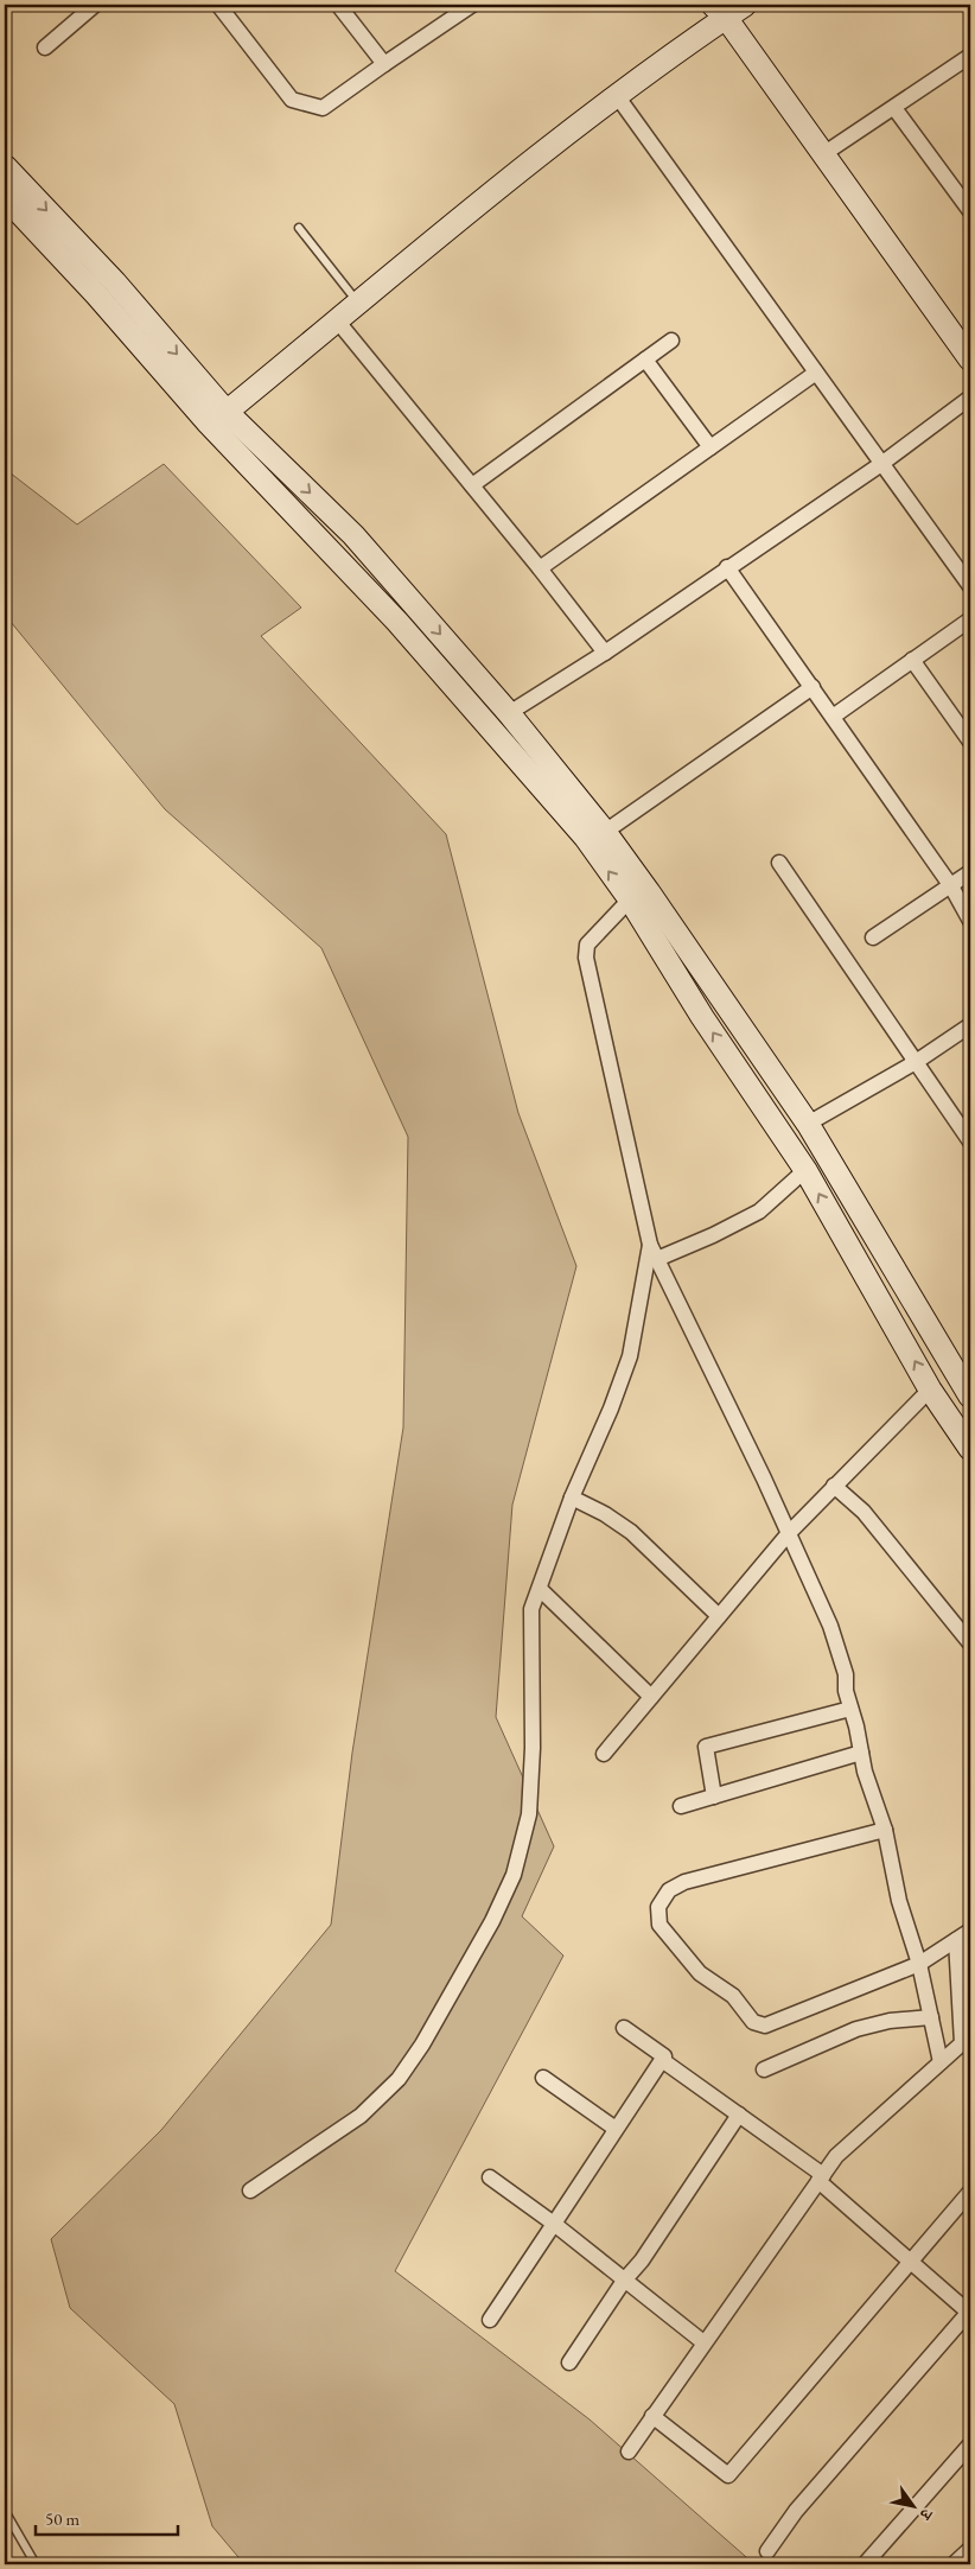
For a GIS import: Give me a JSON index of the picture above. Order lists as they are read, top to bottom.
{
  "scale_bar": "50 m",
  "north": "bottom right"
}
